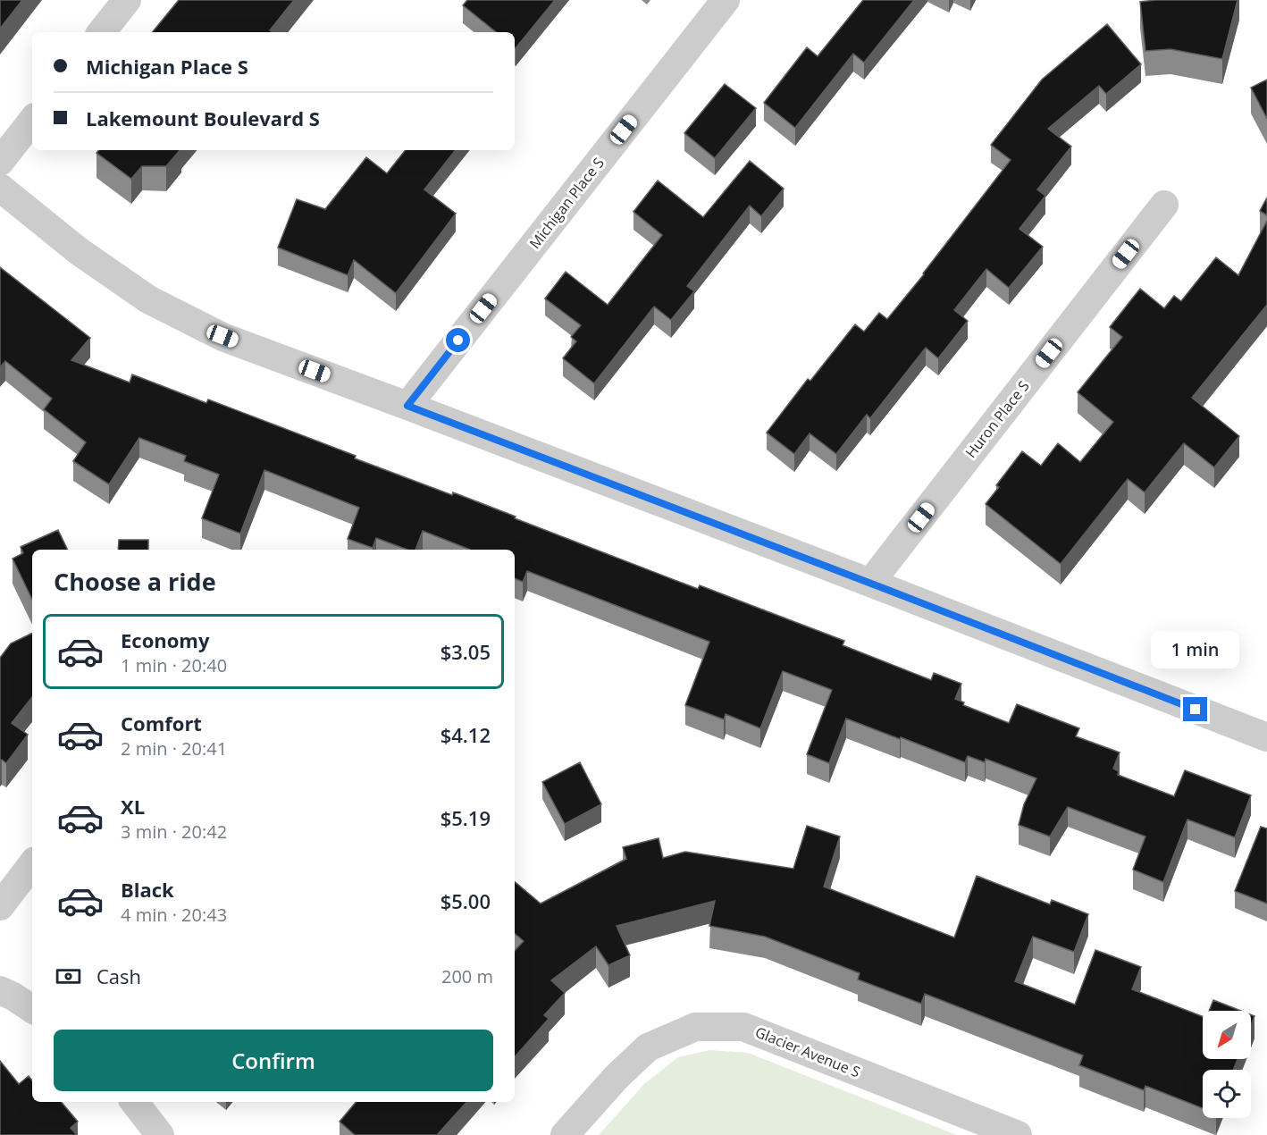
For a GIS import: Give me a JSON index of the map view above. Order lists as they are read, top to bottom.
{
  "streets": {
    "street": ["Michigan Place S", "Huron Place S", "Glacier Avenue S"]
  },
  "north": "bottom left",
  "page": {
    "banner": ["Michigan Place S", "Lakemount Boulevard S"],
    "heading": "Choose a ride",
    "list": [
      {
        "name": "Economy",
        "note": "1 min · 20:40",
        "value": "$3.05"
      },
      {
        "name": "Comfort",
        "note": "2 min · 20:41",
        "value": "$4.12"
      },
      {
        "name": "XL",
        "note": "3 min · 20:42",
        "value": "$5.19"
      },
      {
        "name": "Black",
        "note": "4 min · 20:43",
        "value": "$5.00"
      }
    ],
    "bubble": "1 min",
    "pay": ["Cash", "200 m"],
    "buttons": "Confirm"
  }
}
